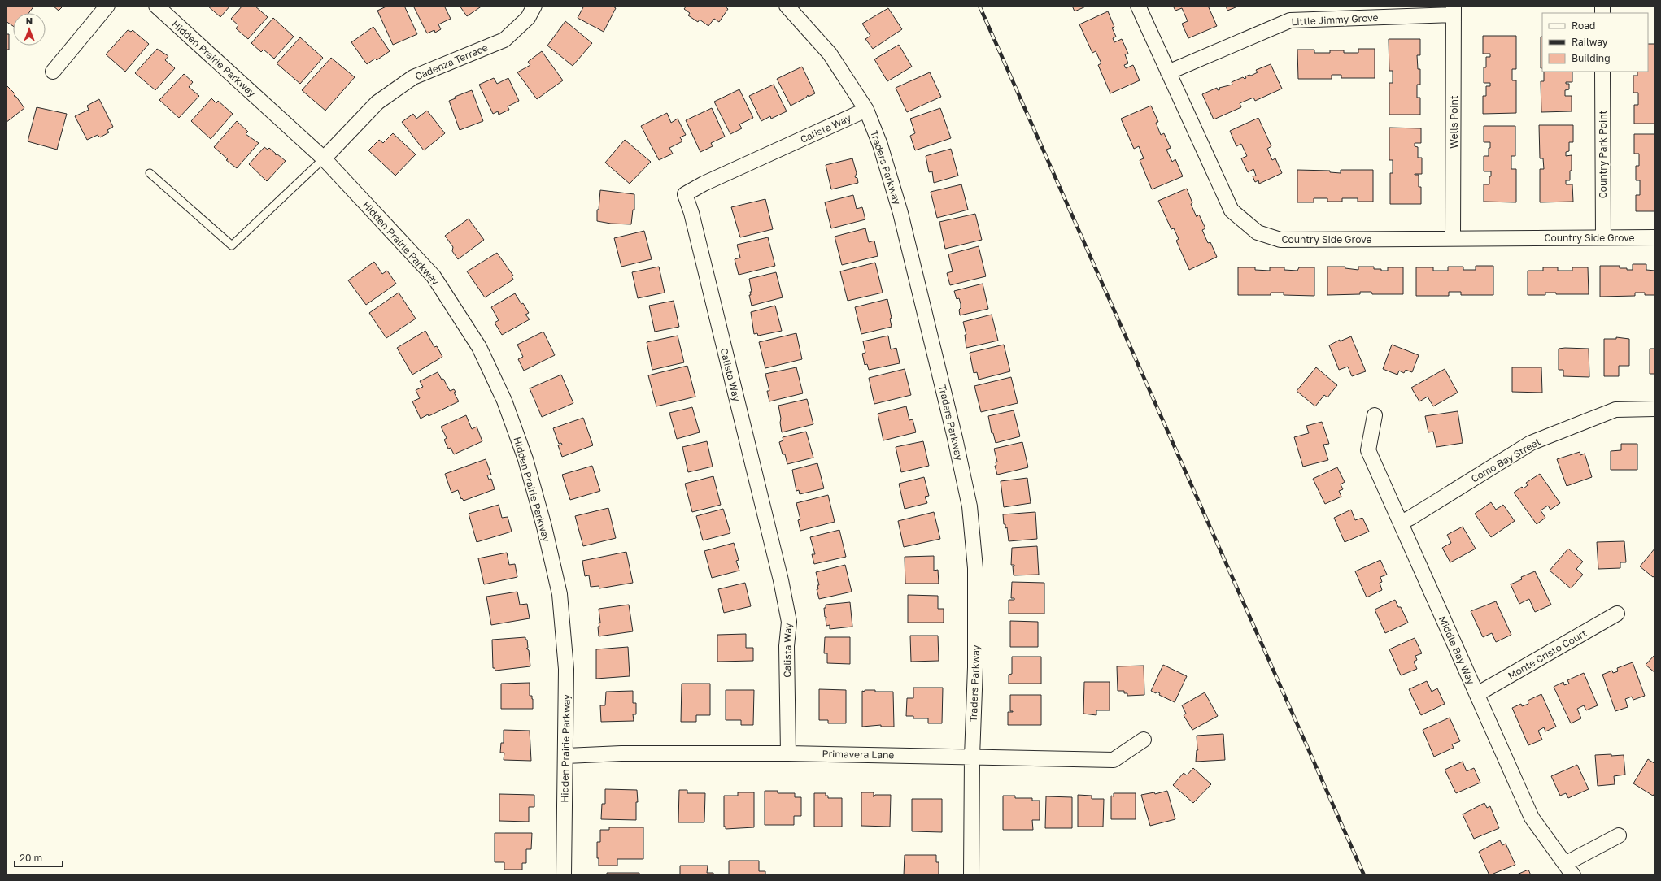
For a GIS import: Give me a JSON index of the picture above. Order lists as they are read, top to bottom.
{
  "streets": {
    "street": [
      "Little Jimmy Grove",
      "Hidden Prairie Parkway",
      "Cadenza Terrace",
      "Wells Point",
      "Calista Way",
      "Country Park Point",
      "Traders Parkway",
      "Country Side Grove",
      "Como Bay Street",
      "Middle Bay Way",
      "Monte Cristo Court",
      "Primavera Lane"
    ]
  },
  "crossings": [
    ["Little Jimmy Grove", "Wells Point"],
    ["Little Jimmy Grove", "Country Side Grove"],
    ["Hidden Prairie Parkway", "Cadenza Terrace"],
    ["Hidden Prairie Parkway", "Primavera Lane"],
    ["Wells Point", "Country Side Grove"],
    ["Calista Way", "Traders Parkway"],
    ["Calista Way", "Primavera Lane"],
    ["Country Park Point", "Country Side Grove"],
    ["Traders Parkway", "Primavera Lane"],
    ["Como Bay Street", "Middle Bay Way"],
    ["Middle Bay Way", "Monte Cristo Court"]
  ],
  "legend": ["Road", "Railway", "Building"],
  "scale_bar": "20 m",
  "north": "top"
}
